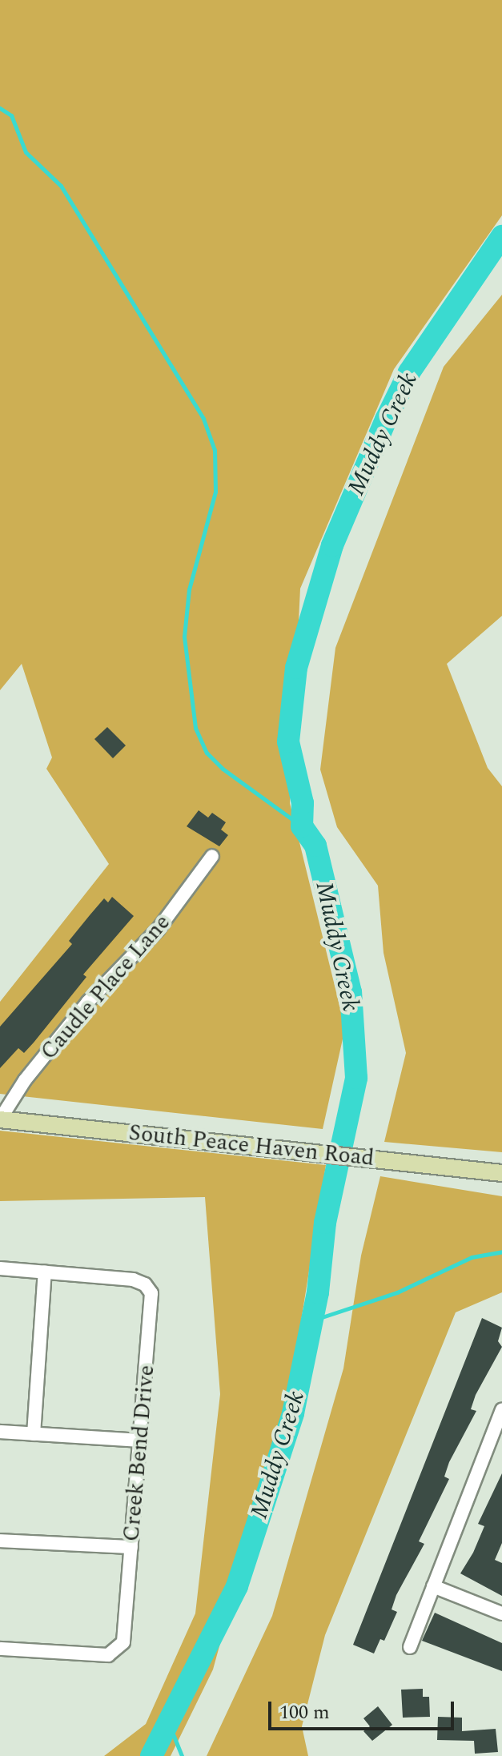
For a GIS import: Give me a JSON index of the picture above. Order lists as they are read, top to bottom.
{
  "streets": {
    "main road": ["South Peace Haven Road"],
    "street": ["Caudle Place Lane", "Creek Bend Drive"]
  },
  "crossings": [
    ["Caudle Place Lane", "South Peace Haven Road"]
  ],
  "water": ["Muddy Creek"],
  "scale_bar": "100 m"
}
